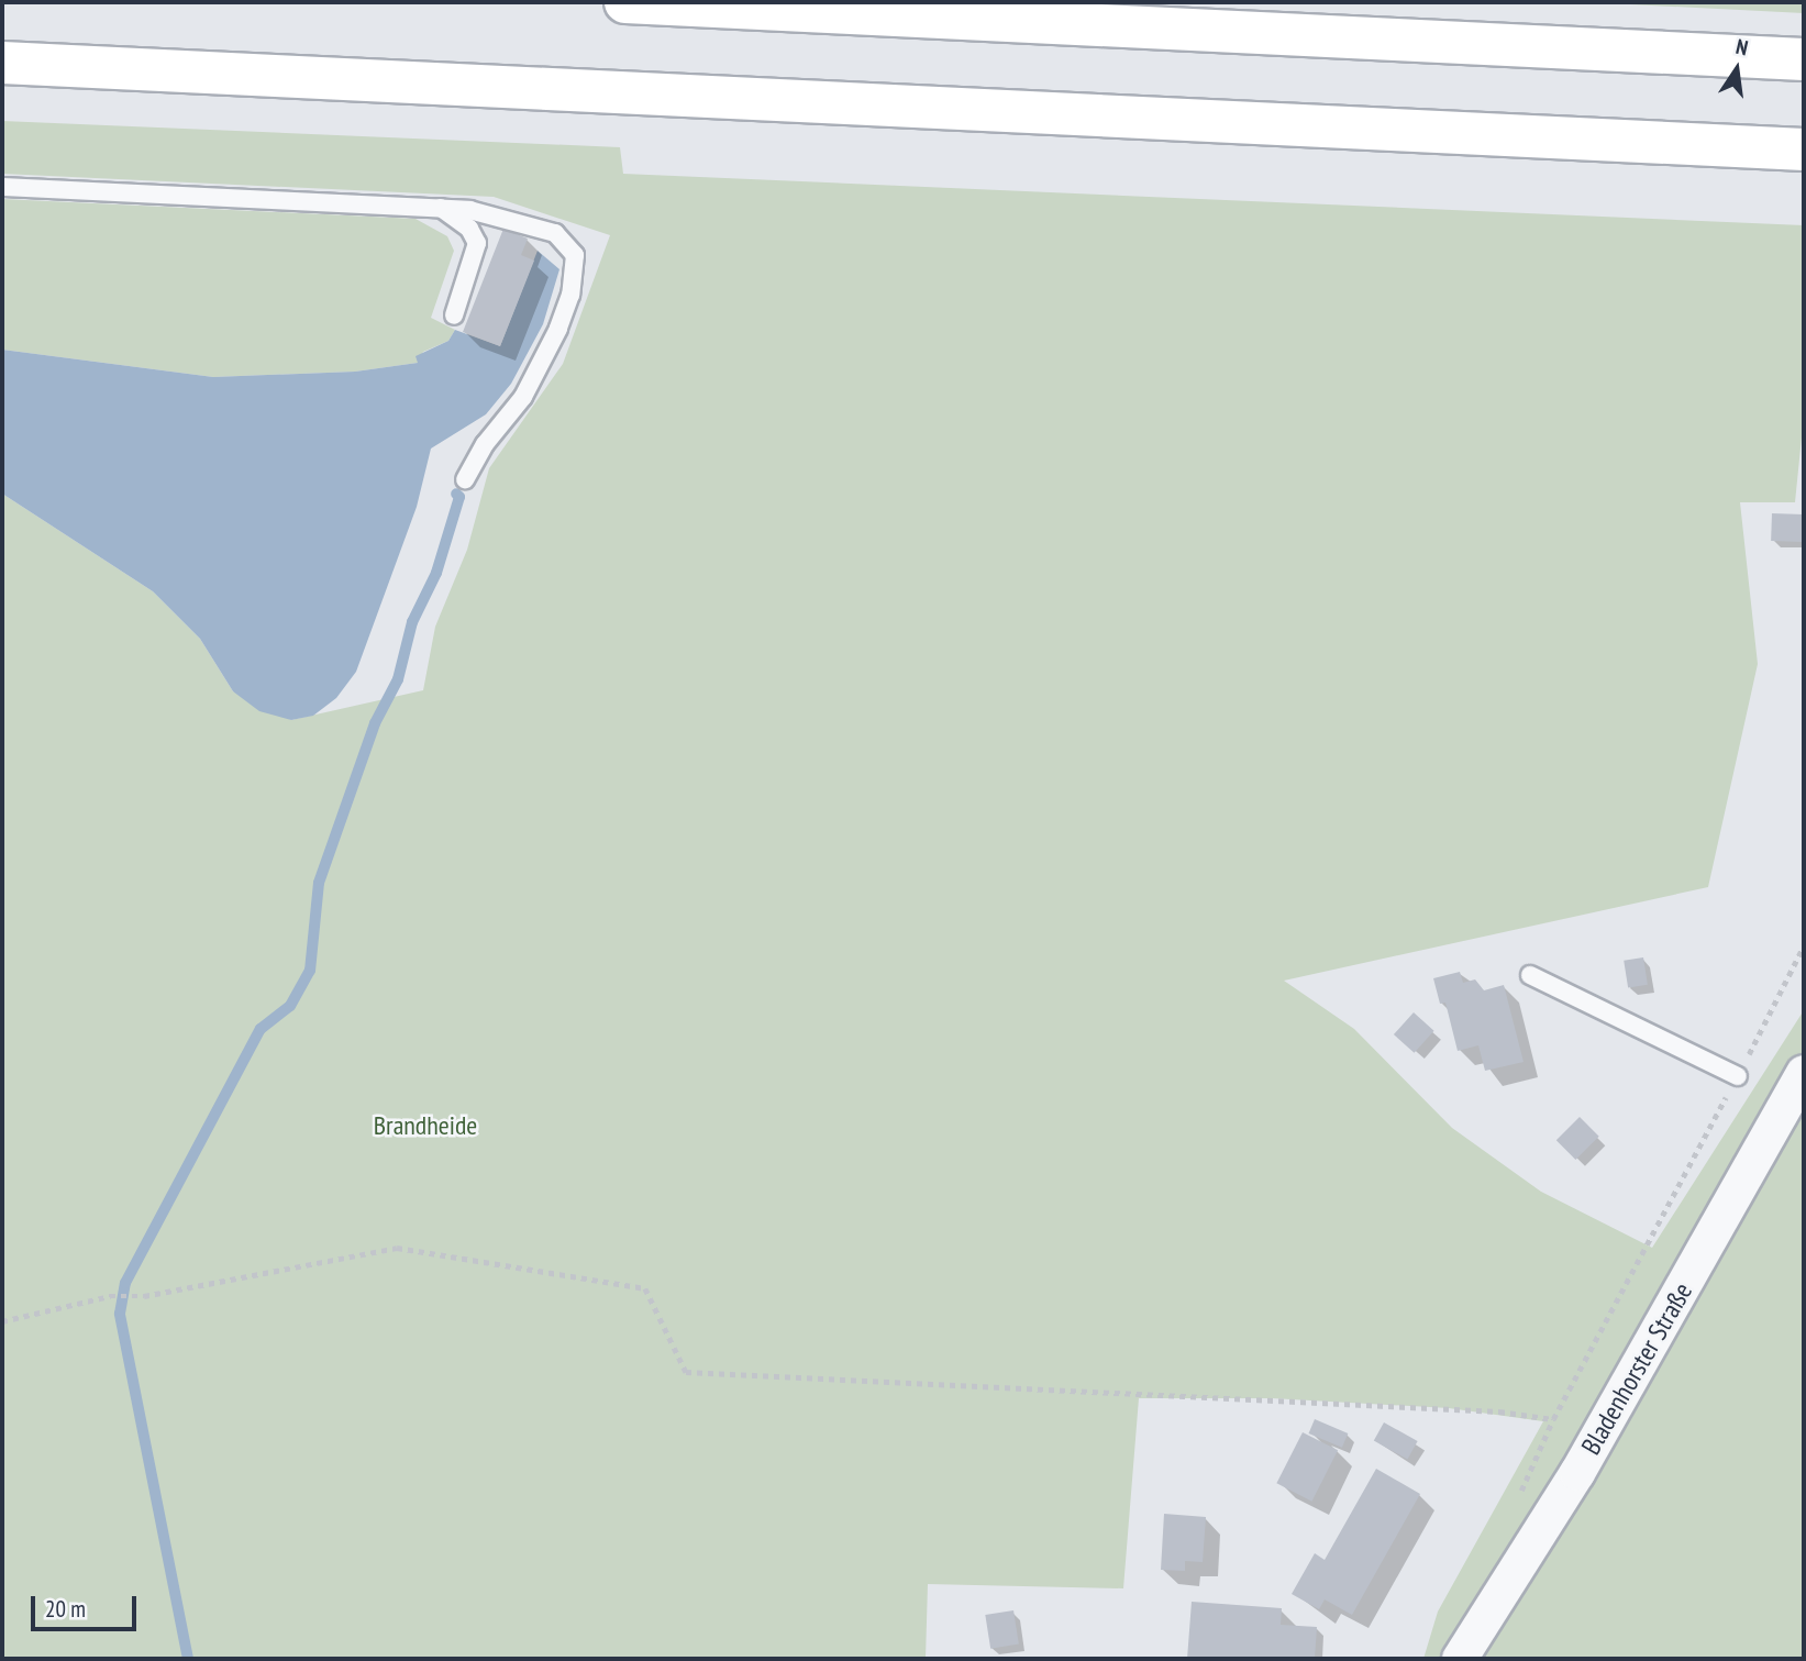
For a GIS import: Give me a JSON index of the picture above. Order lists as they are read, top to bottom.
{
  "streets": {
    "street": ["Bladenhorster Straße"]
  },
  "parks": ["Brandheide"],
  "scale_bar": "20 m",
  "north": "top"
}
